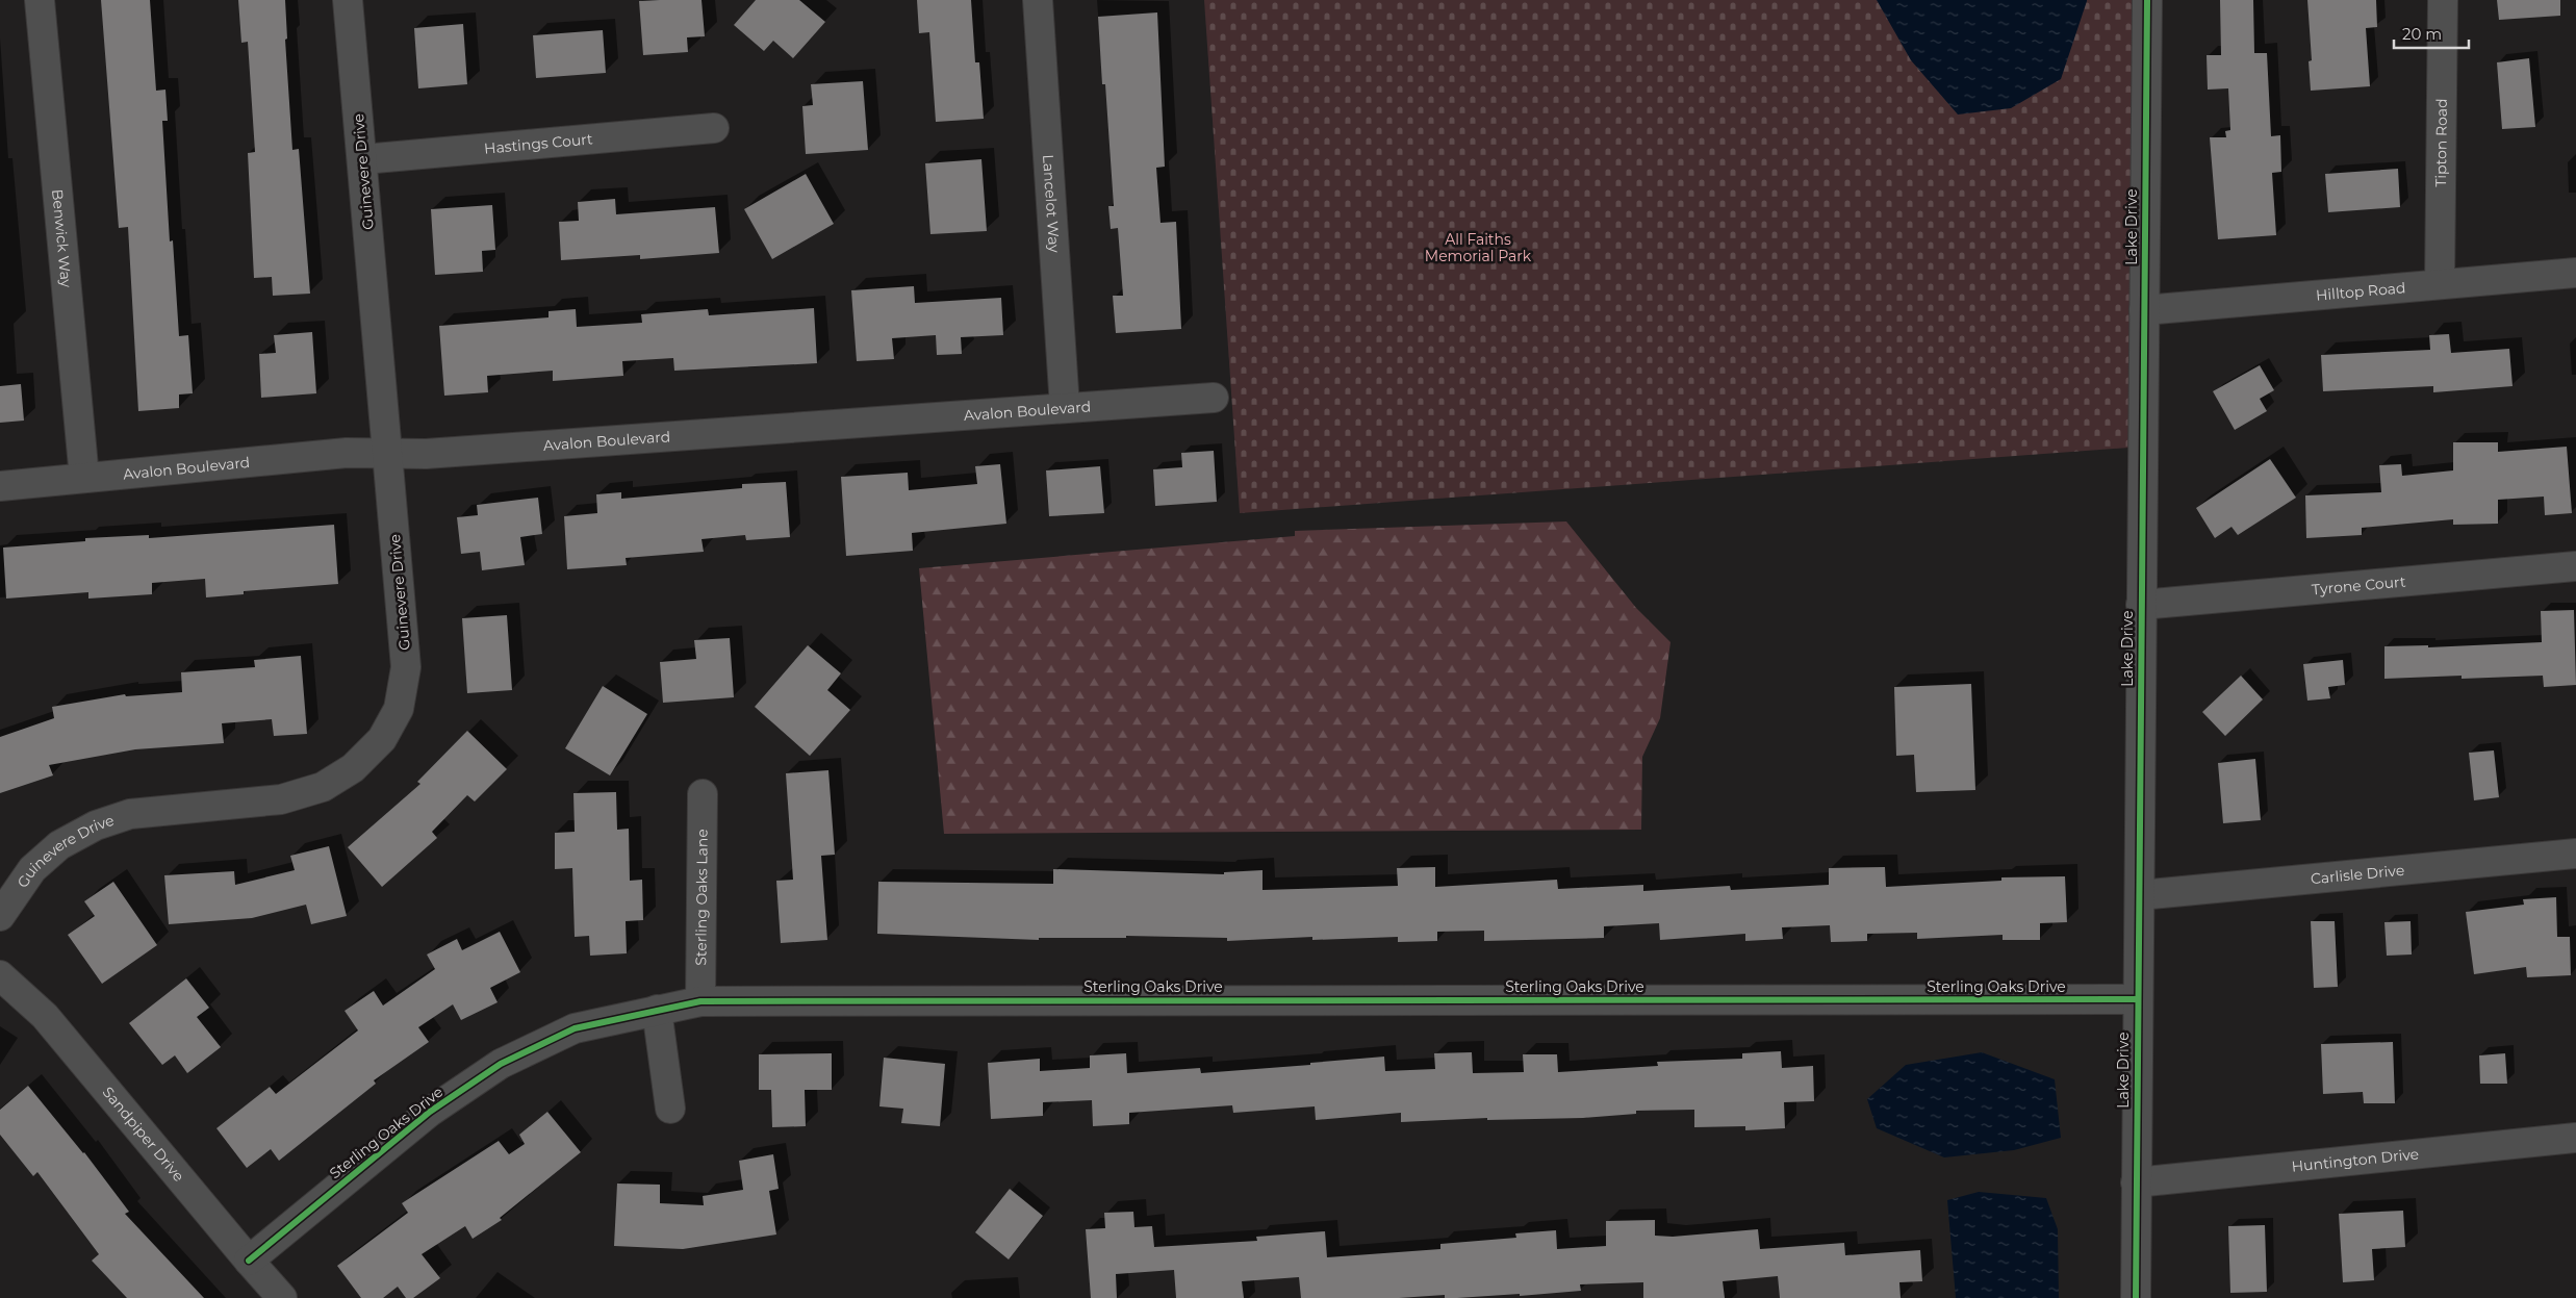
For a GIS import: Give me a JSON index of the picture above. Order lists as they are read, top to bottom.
{
  "streets": {
    "street": [
      "Tipton Road",
      "Hastings Court",
      "Guinevere Drive",
      "Lancelot Way",
      "Lake Drive",
      "Benwick Way",
      "Hilltop Road",
      "Avalon Boulevard",
      "Tyrone Court",
      "Carlisle Drive",
      "Sterling Oaks Lane",
      "Sterling Oaks Drive",
      "Sandpiper Drive",
      "Huntington Drive"
    ]
  },
  "crossings": [
    ["Tipton Road", "Hilltop Road"],
    ["Hastings Court", "Guinevere Drive"],
    ["Guinevere Drive", "Avalon Boulevard"],
    ["Lancelot Way", "Avalon Boulevard"],
    ["Lake Drive", "Hilltop Road"],
    ["Lake Drive", "Tyrone Court"],
    ["Lake Drive", "Carlisle Drive"],
    ["Lake Drive", "Sterling Oaks Drive"],
    ["Lake Drive", "Huntington Drive"],
    ["Benwick Way", "Avalon Boulevard"],
    ["Sterling Oaks Lane", "Sterling Oaks Drive"],
    ["Sterling Oaks Drive", "Sandpiper Drive"]
  ],
  "parks": ["All Faiths Memorial Park"],
  "scale_bar": "20 m"
}
